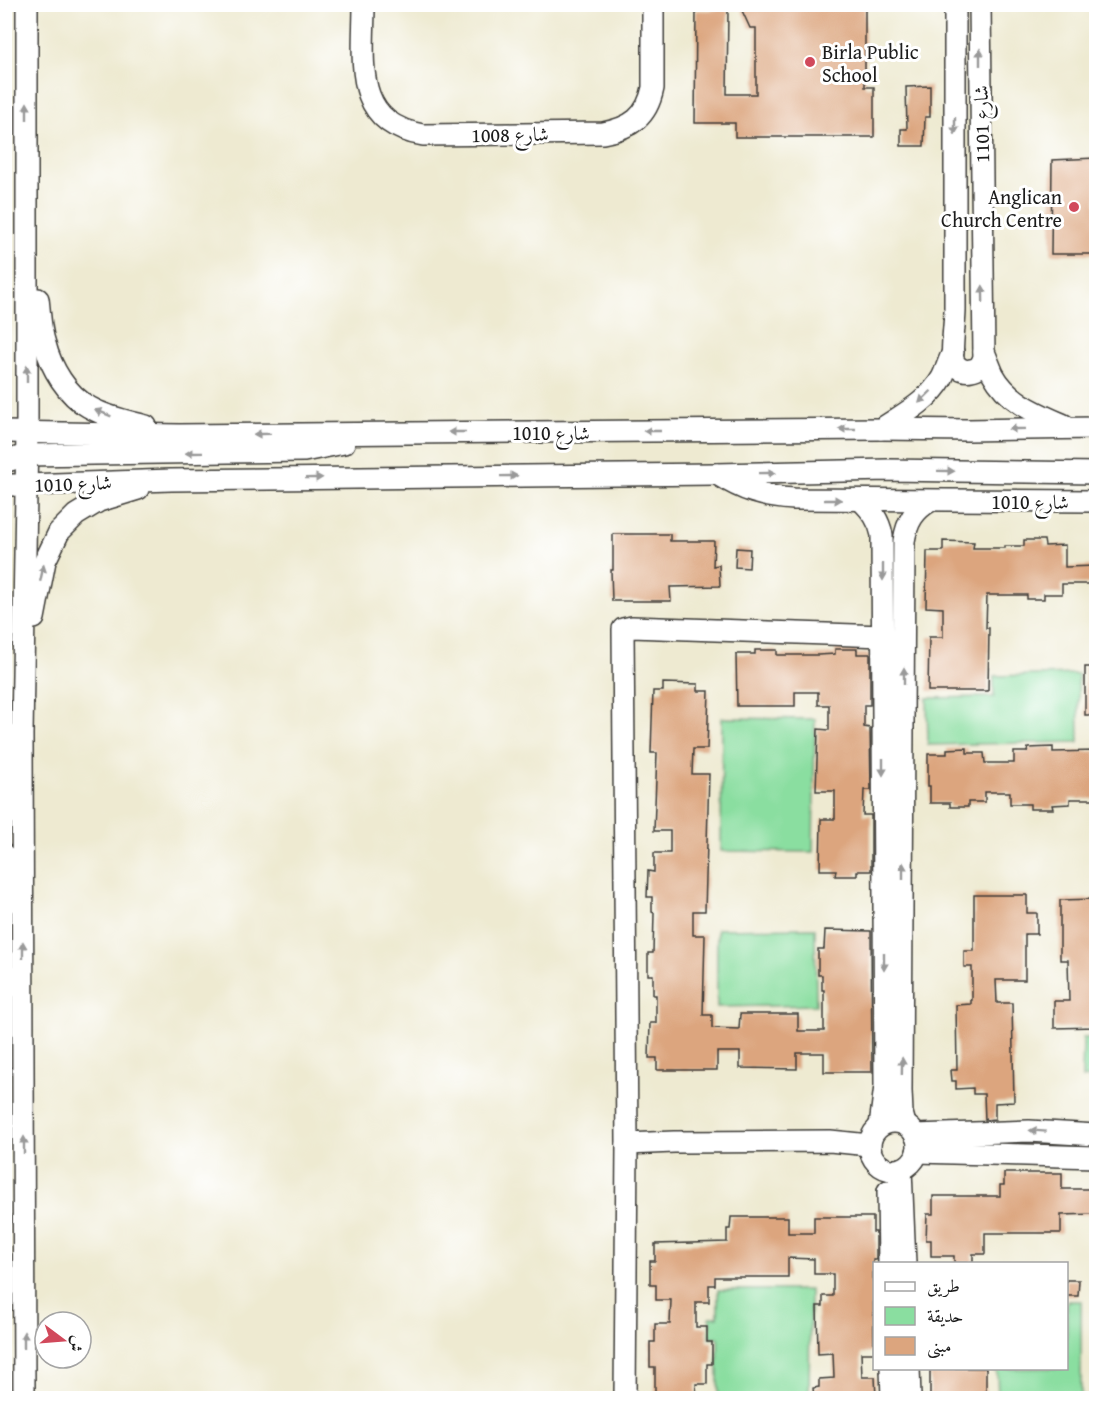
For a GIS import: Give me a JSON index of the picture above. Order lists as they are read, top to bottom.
{
  "streets": {
    "street": ["شارع 1101", "شارع 1008", "شارع 1010"]
  },
  "crossings": [
    ["شارع 1101", "شارع 1010"]
  ],
  "places": ["Birla Public School", "Anglican Church Centre"],
  "legend": ["طريق", "حديقة", "مبنى"],
  "north": "right"
}
